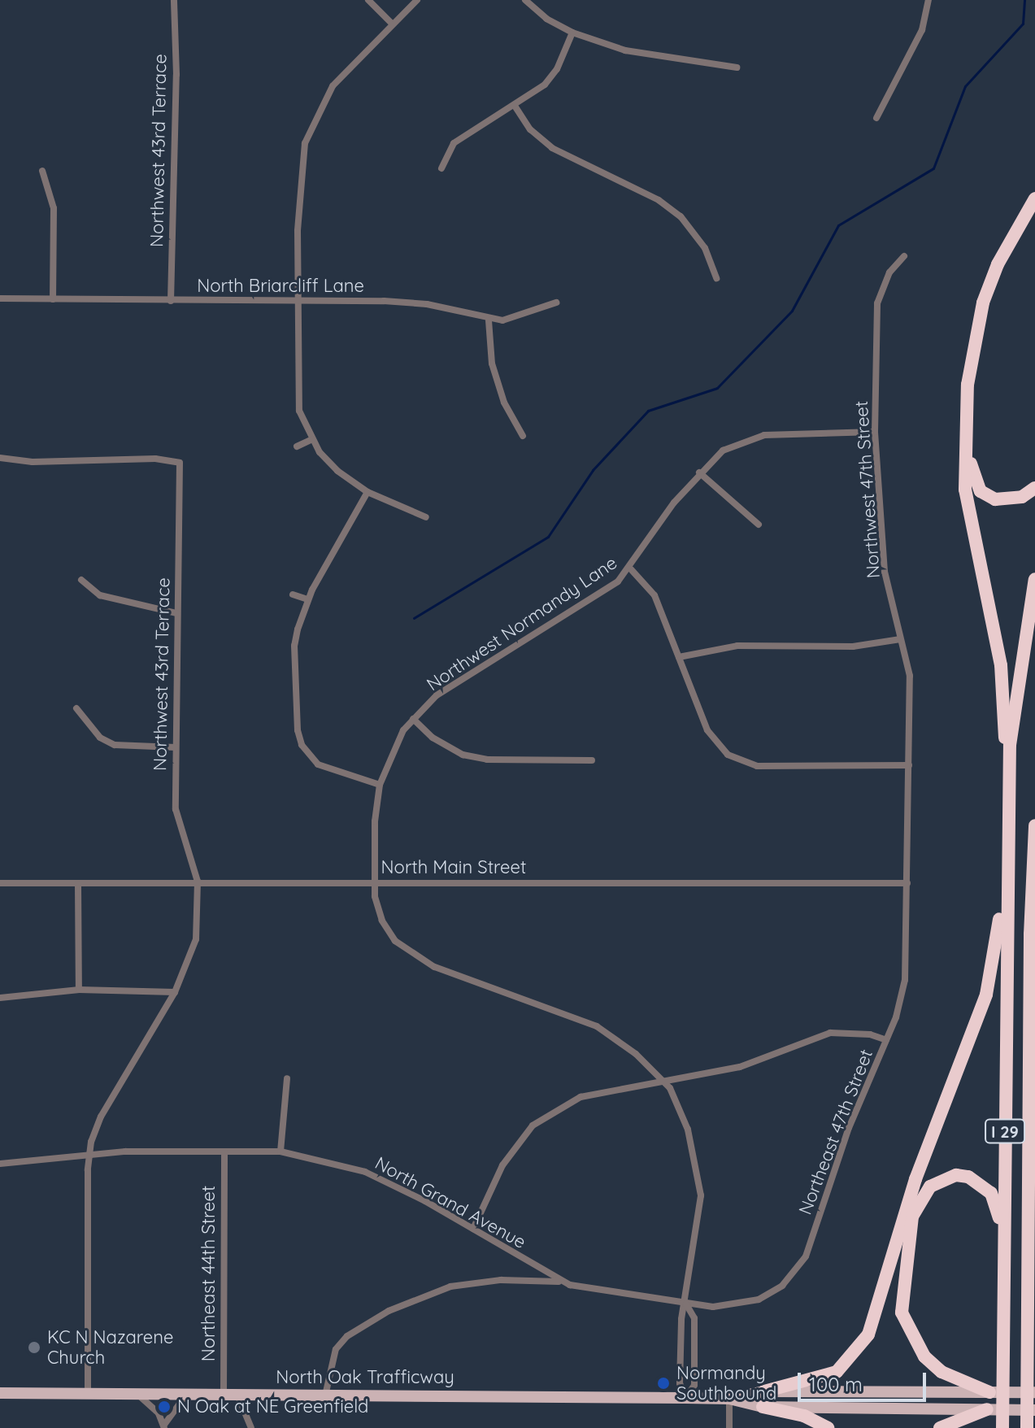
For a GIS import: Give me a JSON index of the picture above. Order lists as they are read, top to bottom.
{
  "streets": {
    "highway": ["I 29"],
    "main road": ["North Oak Trafficway"],
    "street": [
      "Northwest 43rd Terrace",
      "North Briarcliff Lane",
      "Northwest 47th Street",
      "Northwest Normandy Lane",
      "North Main Street",
      "Northeast 47th Street",
      "North Grand Avenue",
      "Northeast 44th Street"
    ]
  },
  "crossings": [
    ["Northwest 43rd Terrace", "North Briarcliff Lane"],
    ["Northwest 43rd Terrace", "North Main Street"],
    ["Northwest 47th Street", "Northwest Normandy Lane"],
    ["Northwest 47th Street", "North Main Street"],
    ["Northwest 47th Street", "Northeast 47th Street"],
    ["Northwest Normandy Lane", "North Main Street"],
    ["Northwest Normandy Lane", "Northeast 47th Street"],
    ["Northwest Normandy Lane", "North Grand Avenue"],
    ["Northwest Normandy Lane", "North Oak Trafficway"],
    ["North Main Street", "Northeast 47th Street"],
    ["Northeast 47th Street", "North Grand Avenue"],
    ["North Grand Avenue", "Northeast 44th Street"],
    ["Northeast 44th Street", "North Oak Trafficway"]
  ],
  "places": ["KC N Nazarene Church", "Normandy Southbound", "N Oak at NE Greenfield"],
  "scale_bar": "100 m"
}
